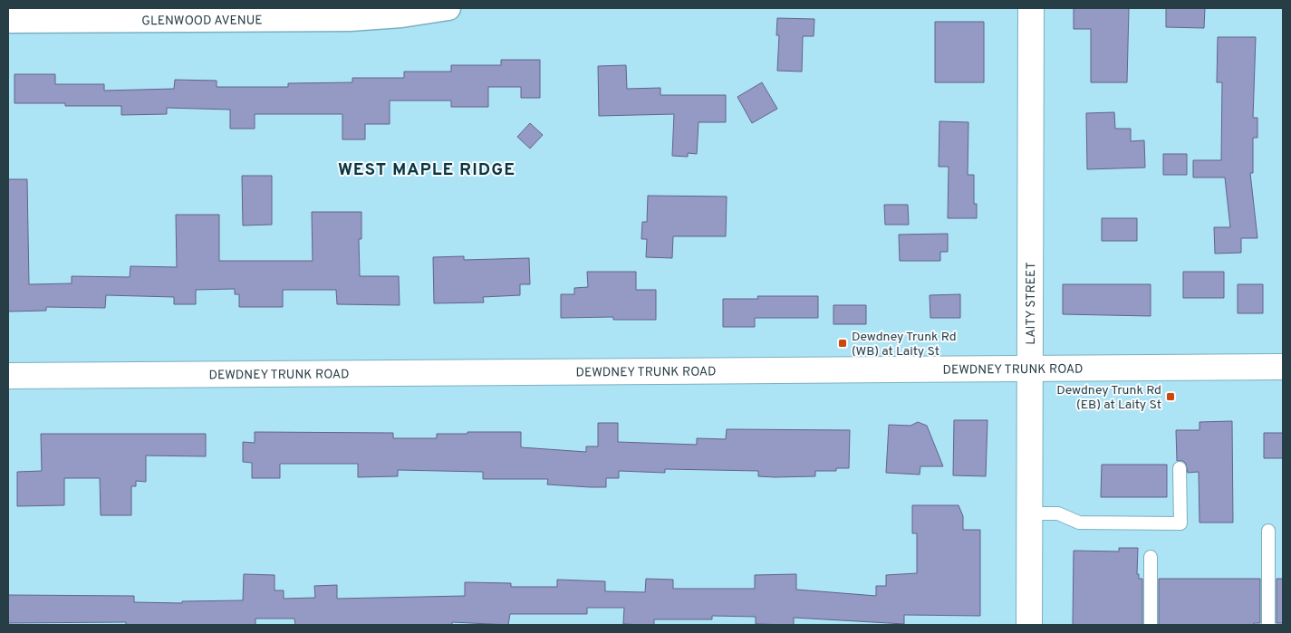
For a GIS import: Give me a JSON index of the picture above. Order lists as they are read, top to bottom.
{
  "streets": {
    "main road": ["LAITY STREET", "DEWDNEY TRUNK ROAD"],
    "street": ["GLENWOOD AVENUE"]
  },
  "crossings": [
    ["LAITY STREET", "DEWDNEY TRUNK ROAD"]
  ],
  "districts": ["WEST MAPLE RIDGE"],
  "places": {
    "transit": ["Dewdney Trunk Rd (WB) at Laity St", "Dewdney Trunk Rd (EB) at Laity St"]
  }
}
